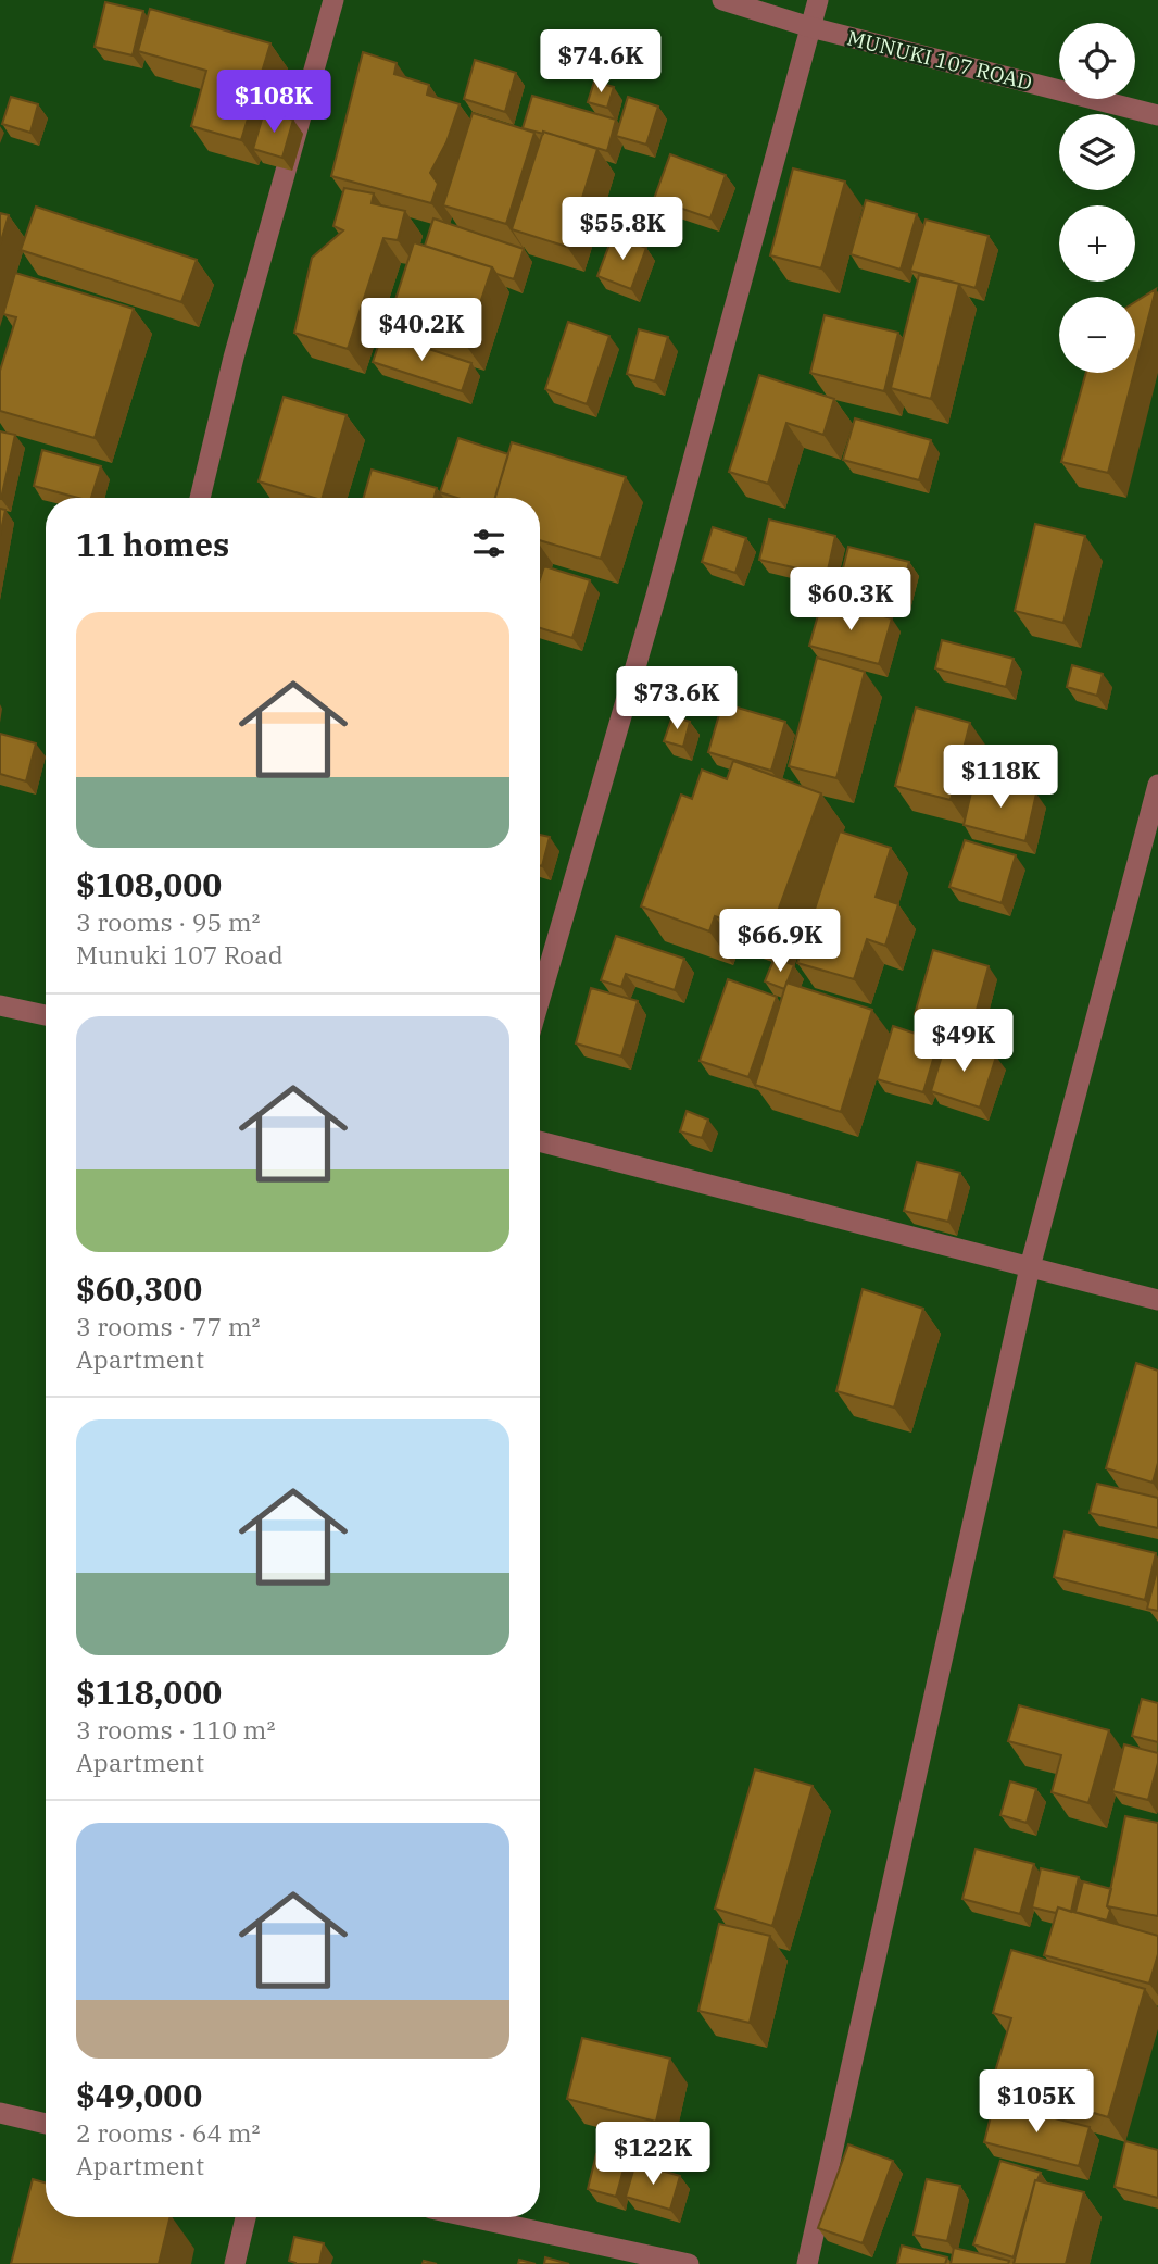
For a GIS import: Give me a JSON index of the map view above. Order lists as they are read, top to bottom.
{
  "streets": {
    "street": ["MUNUKI 107 ROAD"]
  },
  "page": {
    "map_buttons": ["+", "−"],
    "price": [
      "$74.6K",
      "$108K",
      "$55.8K",
      "$40.2K",
      "$60.3K",
      "$73.6K",
      "$118K",
      "$66.9K",
      "$49K",
      "$105K",
      "$122K"
    ],
    "heading": "11 homes",
    "list": [
      {
        "name": "$108,000",
        "note": "3 rooms · 95 m² · Munuki 107 Road"
      },
      {
        "name": "$60,300",
        "note": "3 rooms · 77 m² · Apartment"
      },
      {
        "name": "$118,000",
        "note": "3 rooms · 110 m² · Apartment"
      },
      {
        "name": "$49,000",
        "note": "2 rooms · 64 m² · Apartment"
      }
    ]
  }
}
